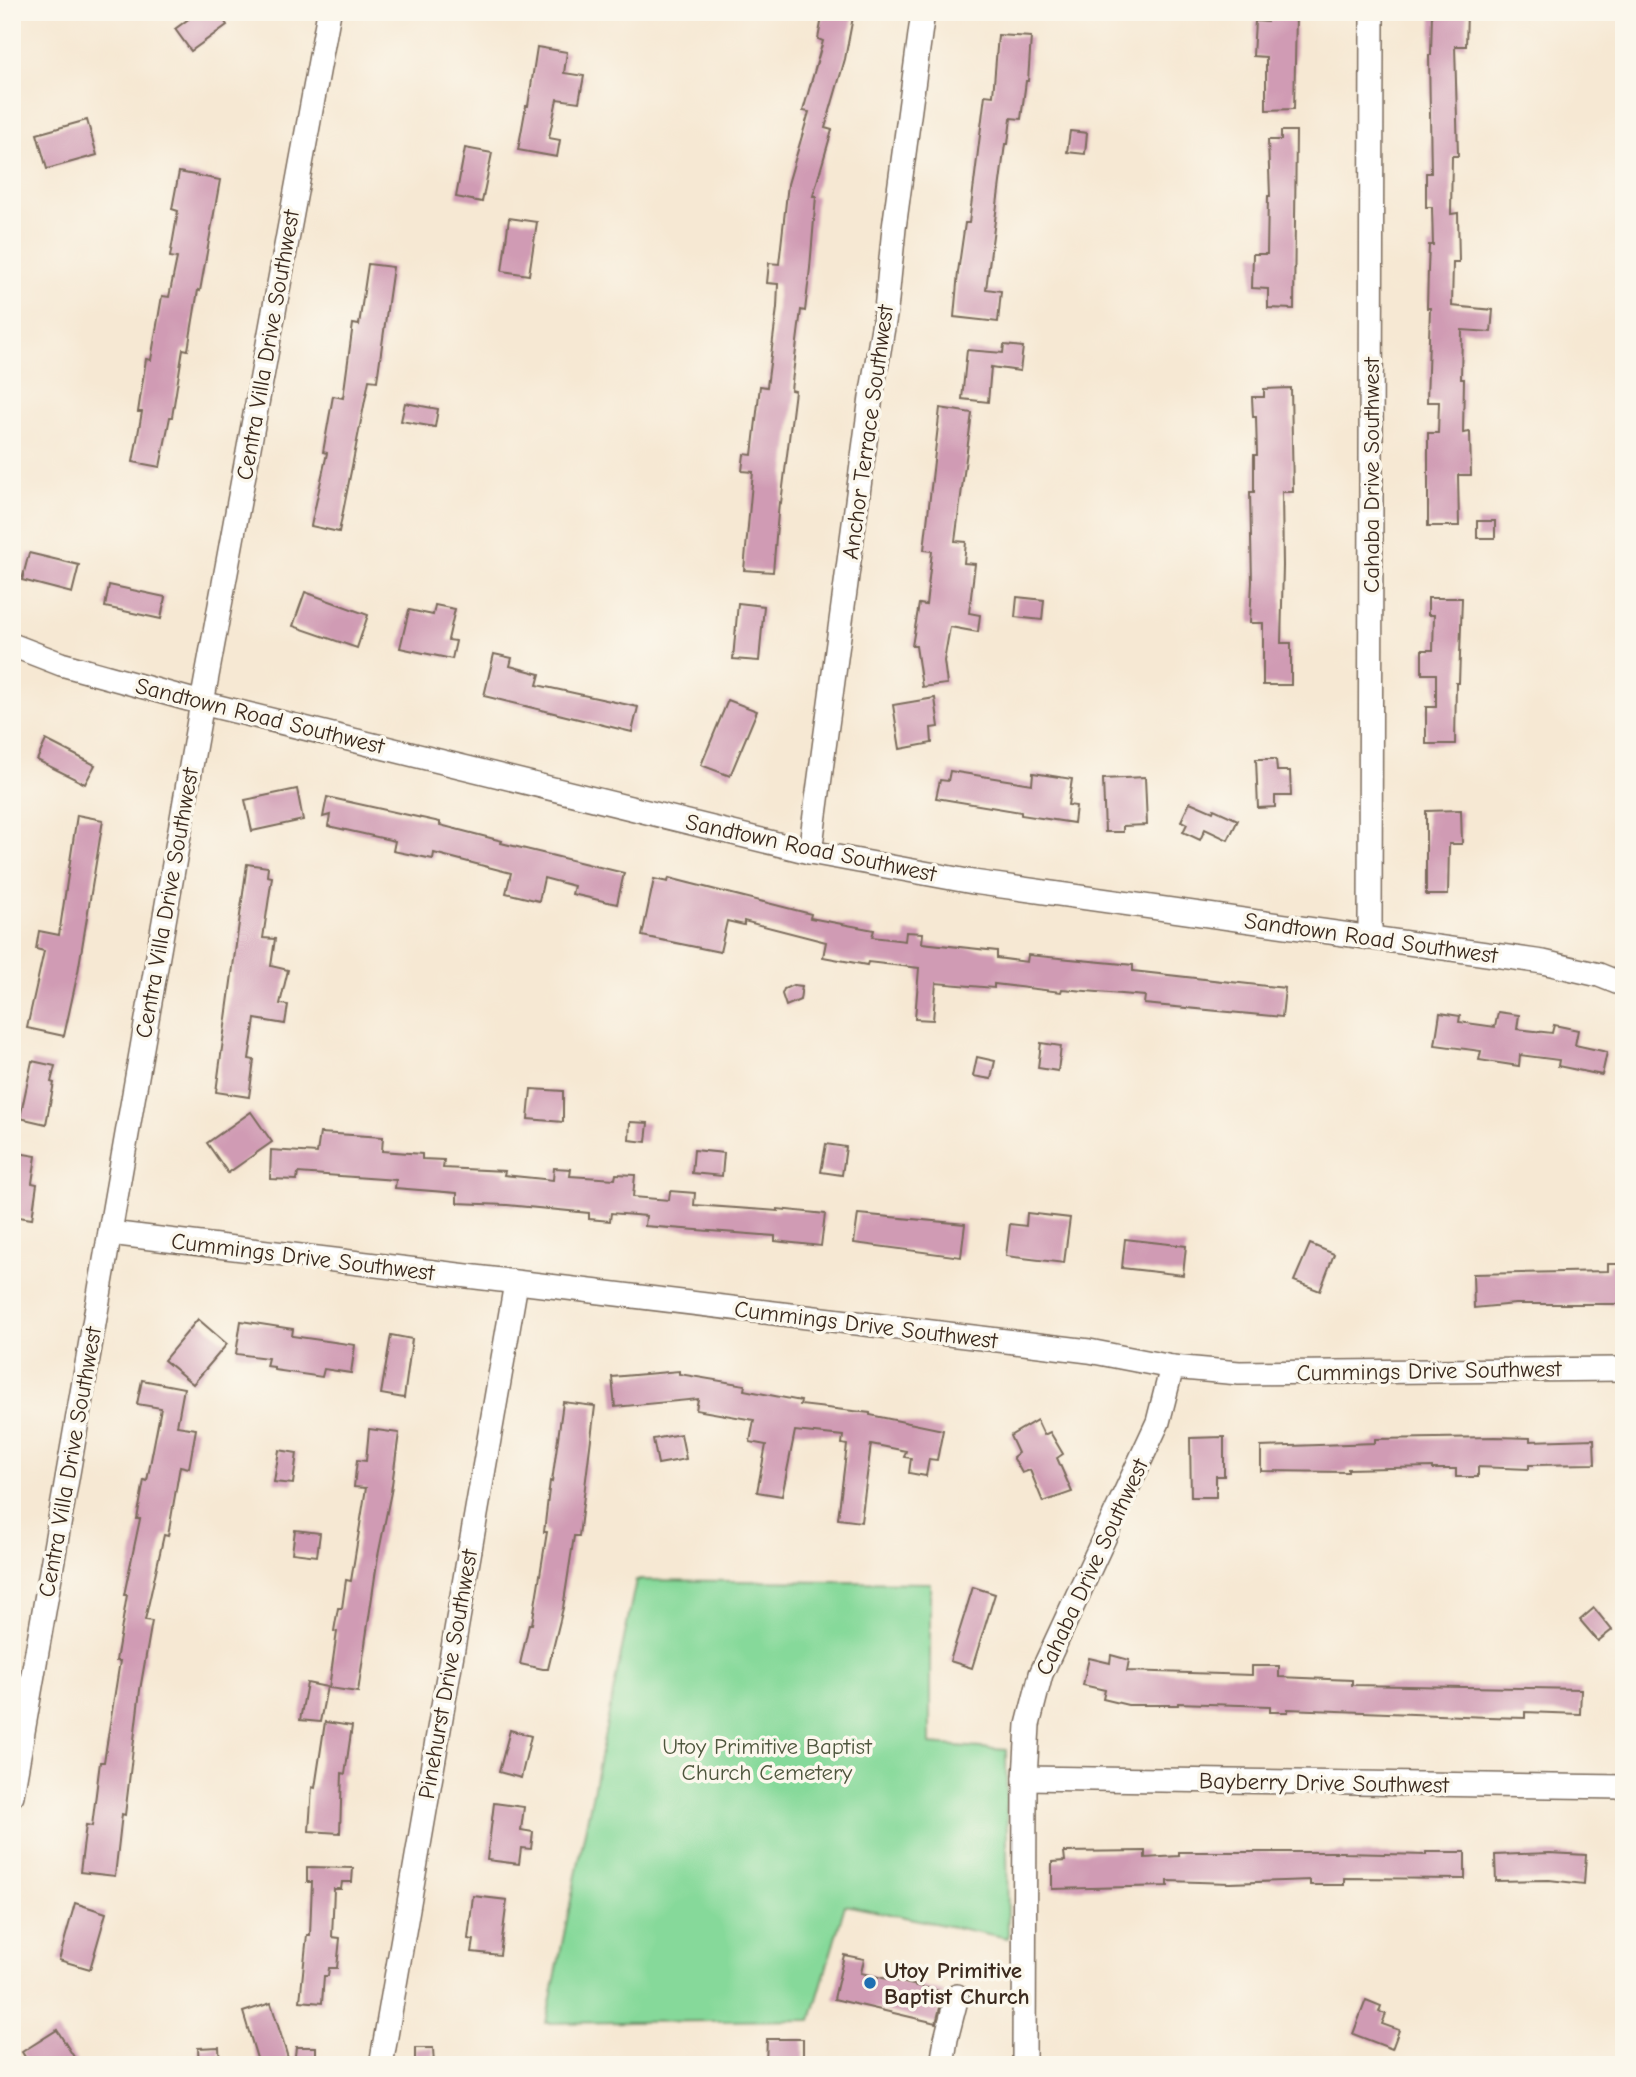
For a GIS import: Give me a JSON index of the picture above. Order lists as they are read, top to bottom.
{
  "streets": {
    "street": [
      "Centra Villa Drive Southwest",
      "Anchor Terrace Southwest",
      "Cahaba Drive Southwest",
      "Sandtown Road Southwest",
      "Cummings Drive Southwest",
      "Pinehurst Drive Southwest",
      "Bayberry Drive Southwest"
    ]
  },
  "crossings": [
    ["Centra Villa Drive Southwest", "Sandtown Road Southwest"],
    ["Centra Villa Drive Southwest", "Cummings Drive Southwest"],
    ["Anchor Terrace Southwest", "Sandtown Road Southwest"],
    ["Cahaba Drive Southwest", "Sandtown Road Southwest"],
    ["Cahaba Drive Southwest", "Cummings Drive Southwest"],
    ["Cahaba Drive Southwest", "Bayberry Drive Southwest"],
    ["Cummings Drive Southwest", "Pinehurst Drive Southwest"]
  ],
  "parks": ["Utoy Primitive Baptist Church Cemetery"],
  "places": ["Utoy Primitive Baptist Church"]
}
